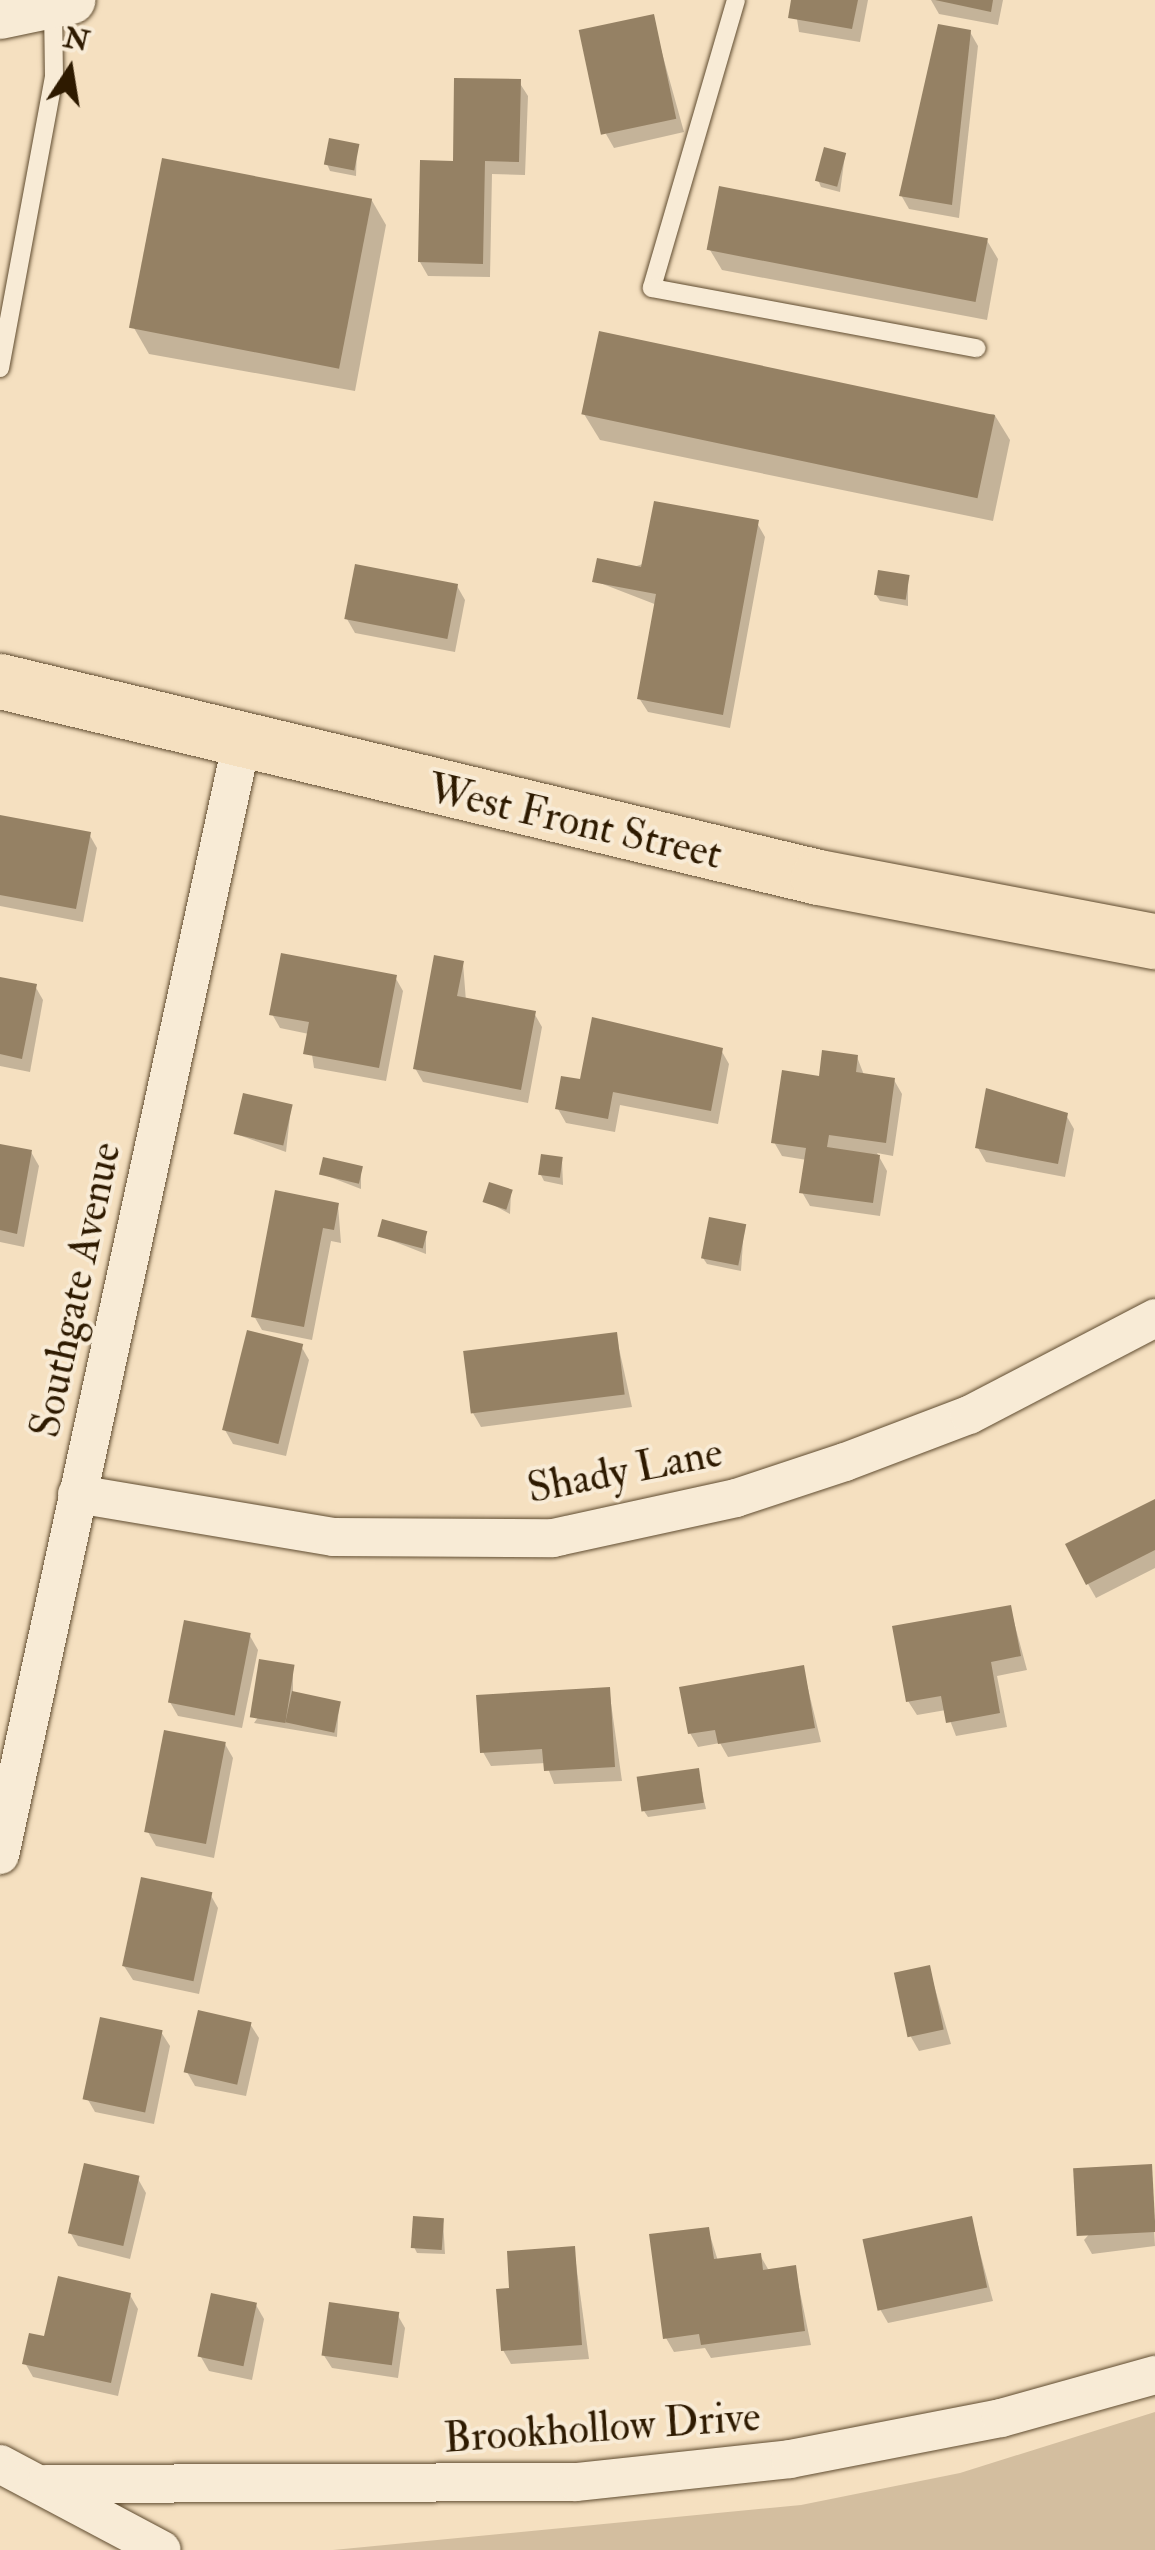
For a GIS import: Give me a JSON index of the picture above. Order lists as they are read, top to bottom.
{
  "streets": {
    "main road": ["West Front Street"],
    "street": ["Southgate Avenue", "Shady Lane", "Brookhollow Drive"]
  },
  "crossings": [
    ["West Front Street", "Southgate Avenue"],
    ["Southgate Avenue", "Shady Lane"]
  ],
  "north": "top"
}
